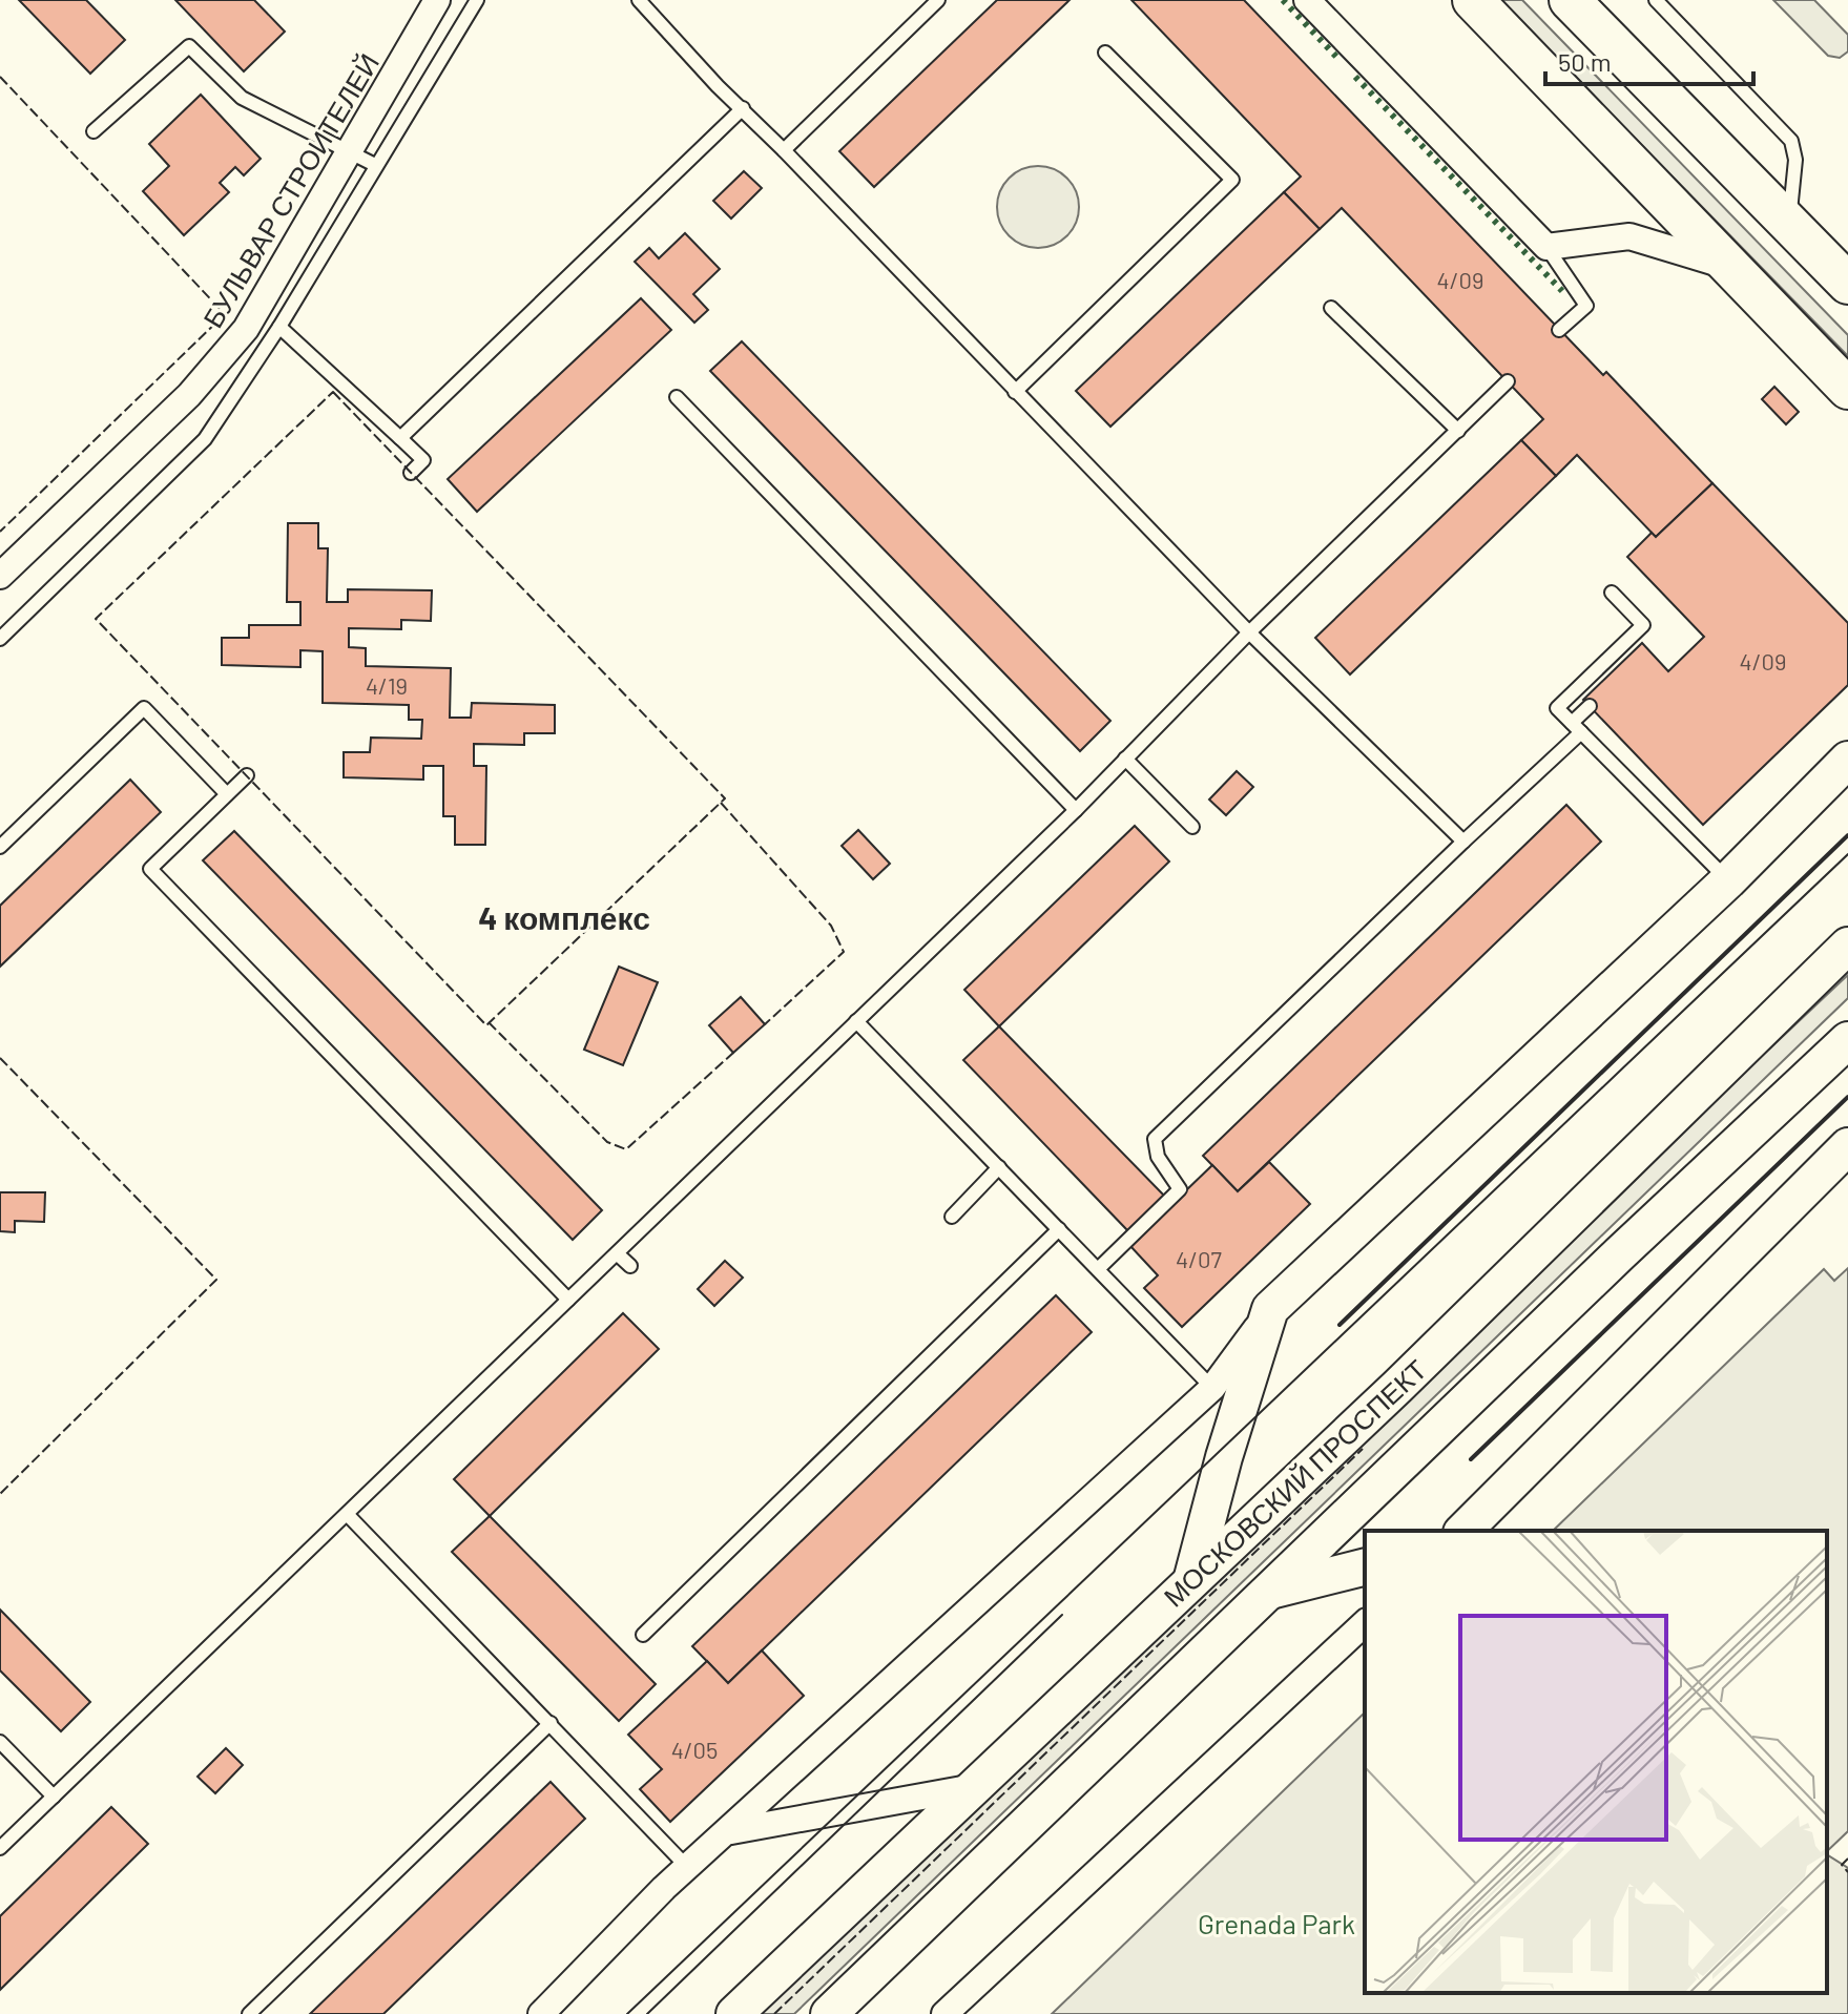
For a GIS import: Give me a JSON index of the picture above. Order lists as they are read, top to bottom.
{
  "streets": {
    "main road": ["МОСКОВСКИЙ ПРОСПЕКТ"],
    "street": ["БУЛЬВАР СТРОИТЕЛЕЙ"]
  },
  "districts": ["4 комплекс"],
  "parks": ["Grenada Park"],
  "house_numbers": [
    "4/09",
    "4/09",
    "4/19",
    "4/07",
    "4/05"
  ],
  "scale_bar": "50 m"
}
